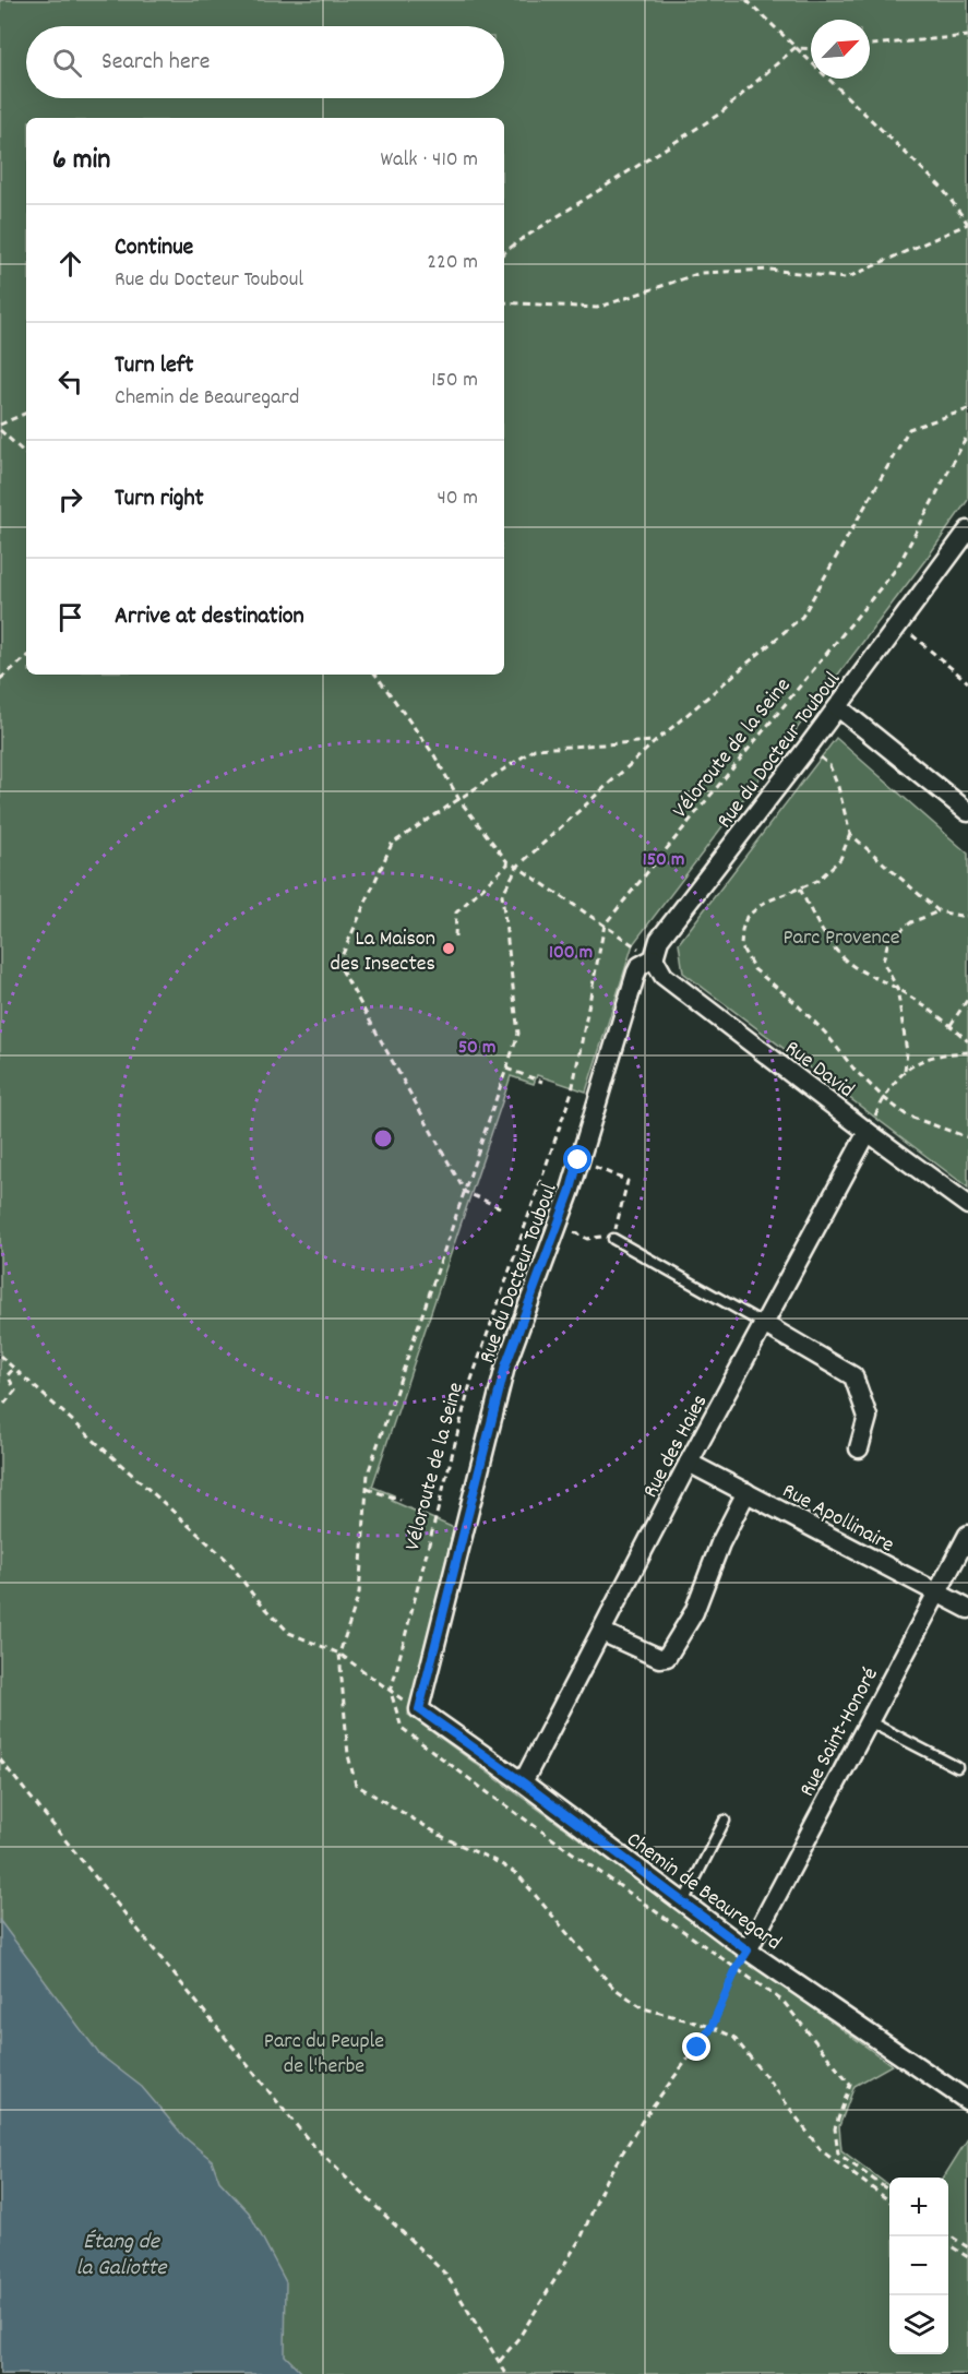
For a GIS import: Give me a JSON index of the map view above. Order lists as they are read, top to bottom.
{
  "streets": {
    "street": [
      "Rue du Docteur Touboul",
      "Rue David",
      "Rue des Haies",
      "Rue Apollinaire",
      "Rue Saint-Honoré",
      "Chemin de Beauregard"
    ],
    "path": ["Véloroute de la Seine"]
  },
  "crossings": [
    ["Rue du Docteur Touboul", "Rue David"],
    ["Rue du Docteur Touboul", "Chemin de Beauregard"],
    ["Rue David", "Rue des Haies"],
    ["Rue des Haies", "Rue Apollinaire"],
    ["Rue des Haies", "Chemin de Beauregard"],
    ["Rue Apollinaire", "Rue Saint-Honoré"],
    ["Rue Saint-Honoré", "Chemin de Beauregard"]
  ],
  "water": ["Étang de la Galiotte"],
  "parks": ["Parc Provence", "Parc du Peuple de l'herbe"],
  "places": ["La Maison des Insectes"],
  "north": "top right",
  "page": {
    "search": "Search here",
    "heading": ["6 min", "Walk · 410 m"],
    "list": [
      ["Continue", "Rue du Docteur Touboul", "220 m"],
      ["Turn left", "Chemin de Beauregard", "150 m"],
      ["Turn right", "40 m"],
      "Arrive at destination"
    ],
    "map_buttons": ["+", "−"]
  },
  "rings": ["150 m", "100 m", "50 m"]
}
